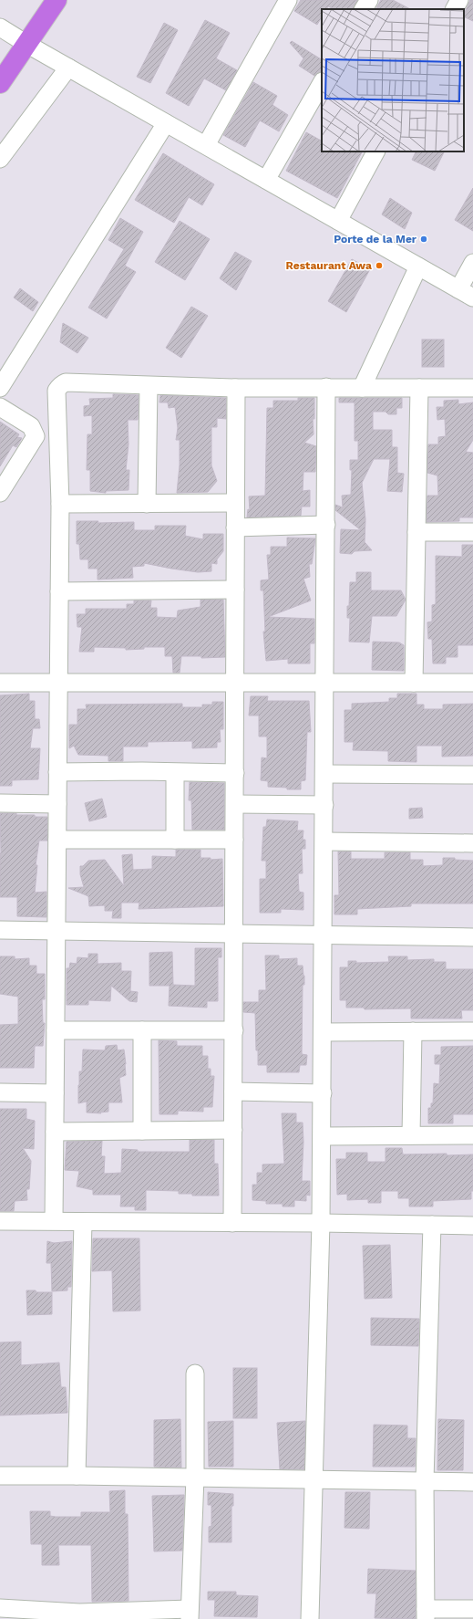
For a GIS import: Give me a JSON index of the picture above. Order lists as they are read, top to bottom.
{
  "places": ["Porte de la Mer", "Restaurant Awa"]
}
